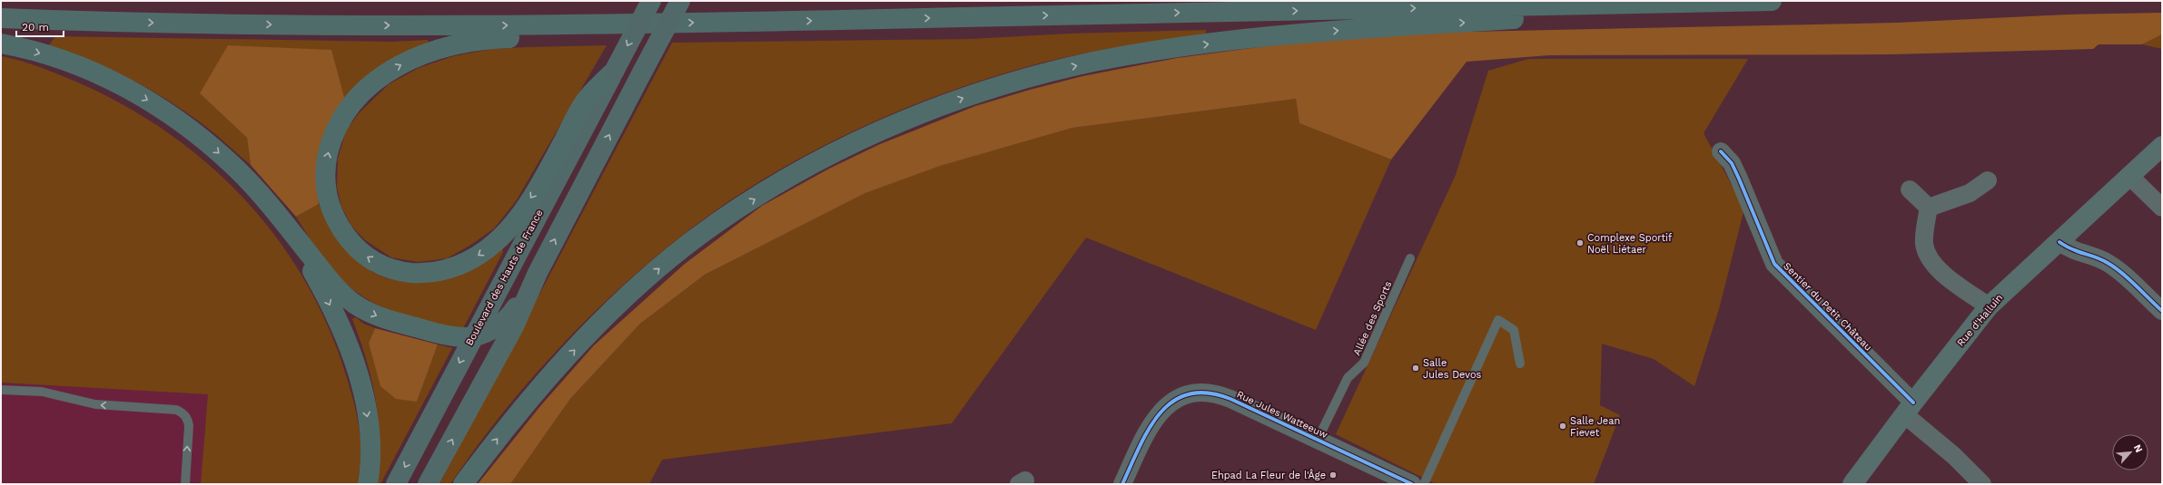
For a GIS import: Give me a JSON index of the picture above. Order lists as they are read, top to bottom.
{
  "streets": {
    "highway": ["Boulevard des Hauts de France"],
    "main road": ["Rue d'Halluin"],
    "street": ["Sentier du Petit Château", "Rue Jules Watteeuw"],
    "lane": ["Allée des Sports"]
  },
  "crossings": [
    ["Sentier du Petit Château", "Rue d'Halluin"],
    ["Allée des Sports", "Rue Jules Watteeuw"]
  ],
  "places": [
    "Complexe Sportif Noël Liétaer",
    "Salle Jules Devos",
    "Salle Jean Fievet",
    "Ehpad La Fleur de l'Âge"
  ],
  "scale_bar": "20 m",
  "north": "top right"
}
